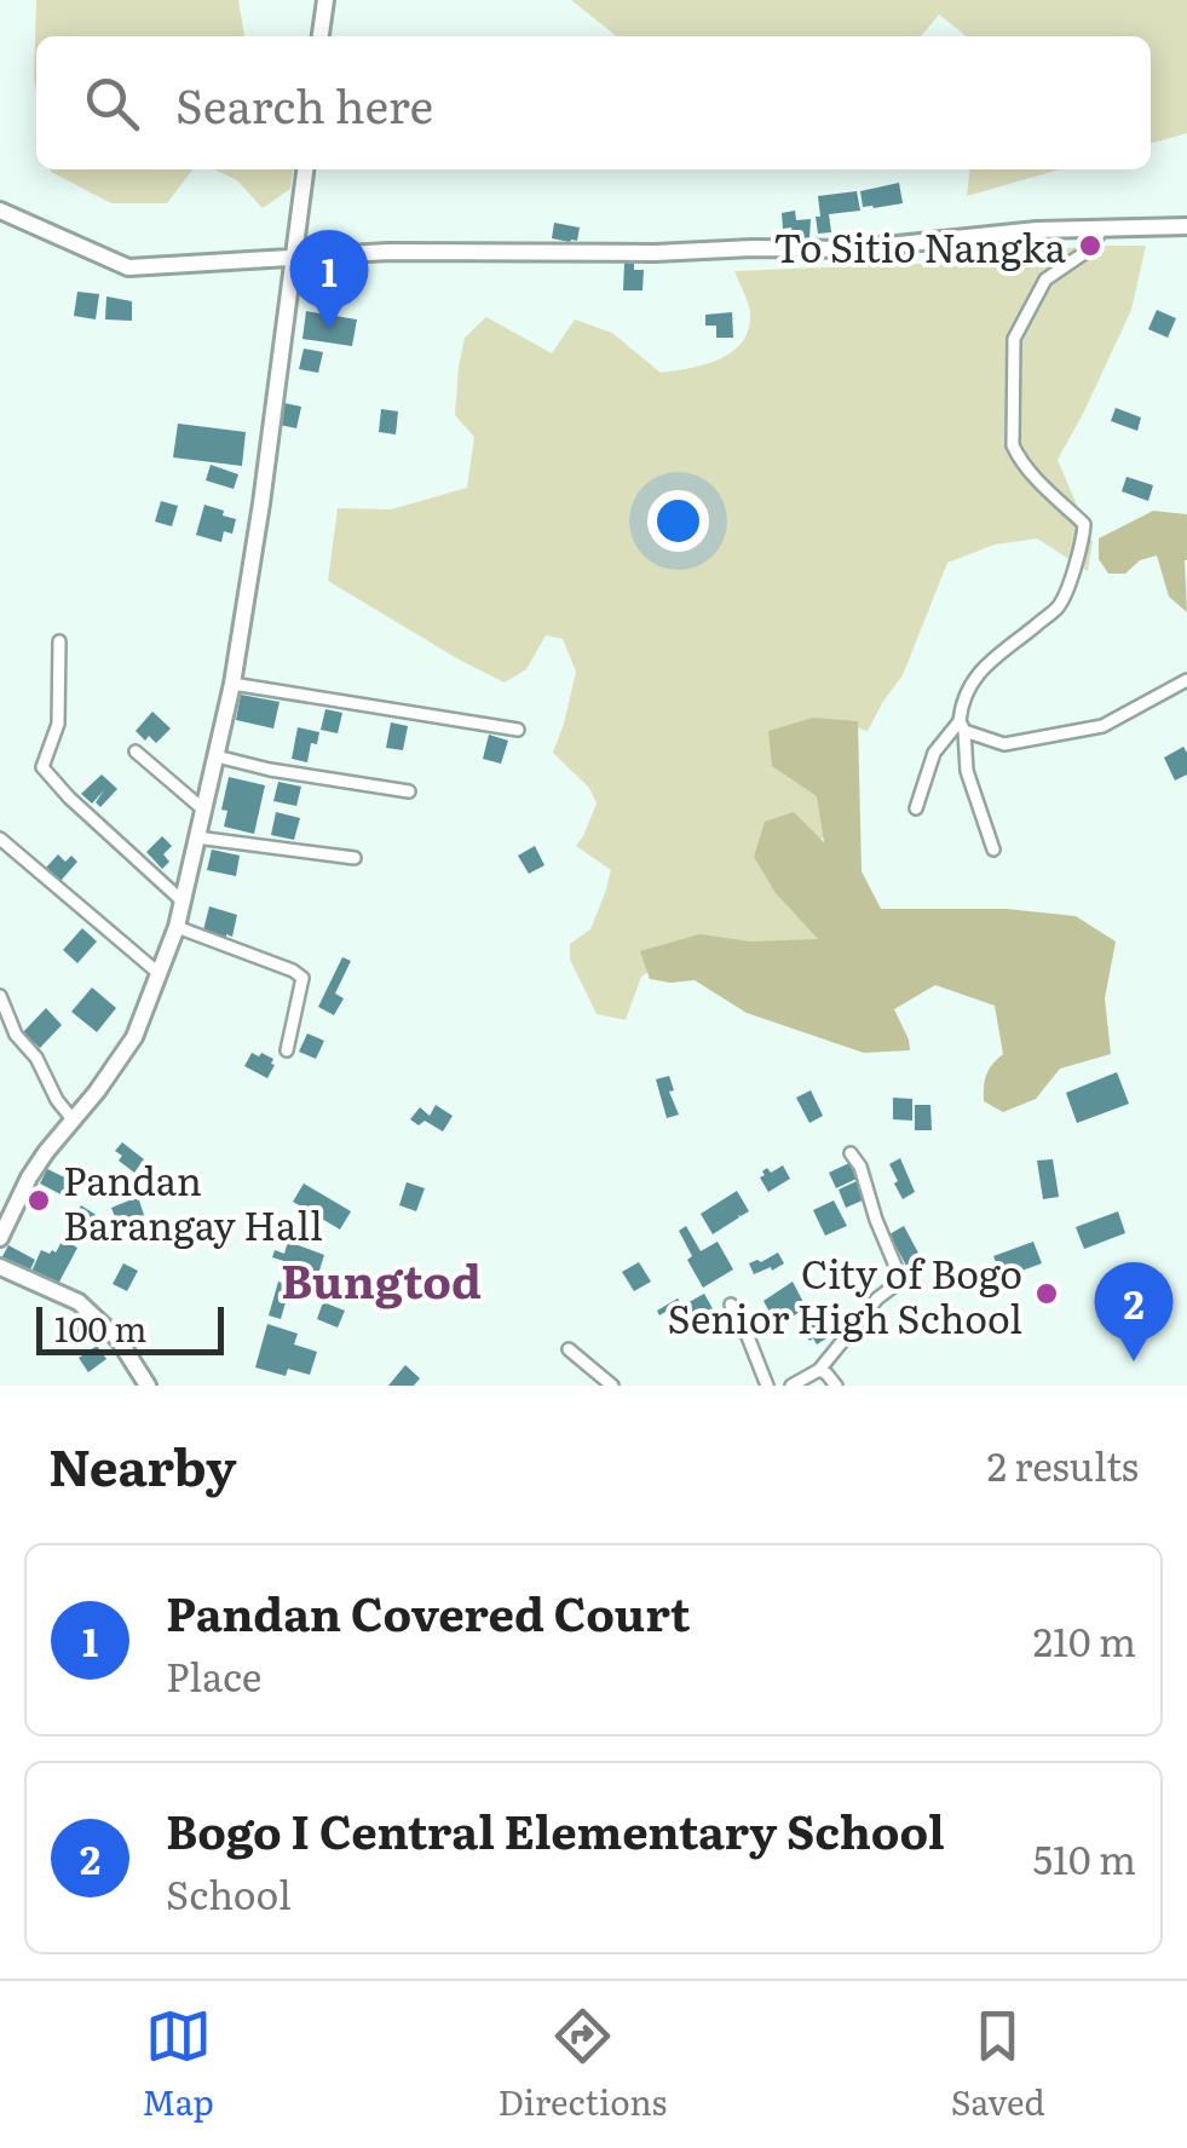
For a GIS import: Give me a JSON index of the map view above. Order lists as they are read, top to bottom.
{
  "districts": ["Bungtod"],
  "places": ["To Sitio Nangka", "Pandan Barangay Hall", "City of Bogo Senior High School"],
  "scale_bar": "100 m",
  "page": {
    "search": "Search here",
    "pins": ["1", "2"],
    "scale": "100 m",
    "heading": ["Nearby", "2 results"],
    "list": [
      {
        "mark": "1",
        "name": "Pandan Covered Court",
        "note": "Place",
        "value": "210 m"
      },
      {
        "mark": "2",
        "name": "Bogo I Central Elementary School",
        "note": "School",
        "value": "510 m"
      }
    ],
    "nav": ["Map", "Directions", "Saved"]
  }
}
